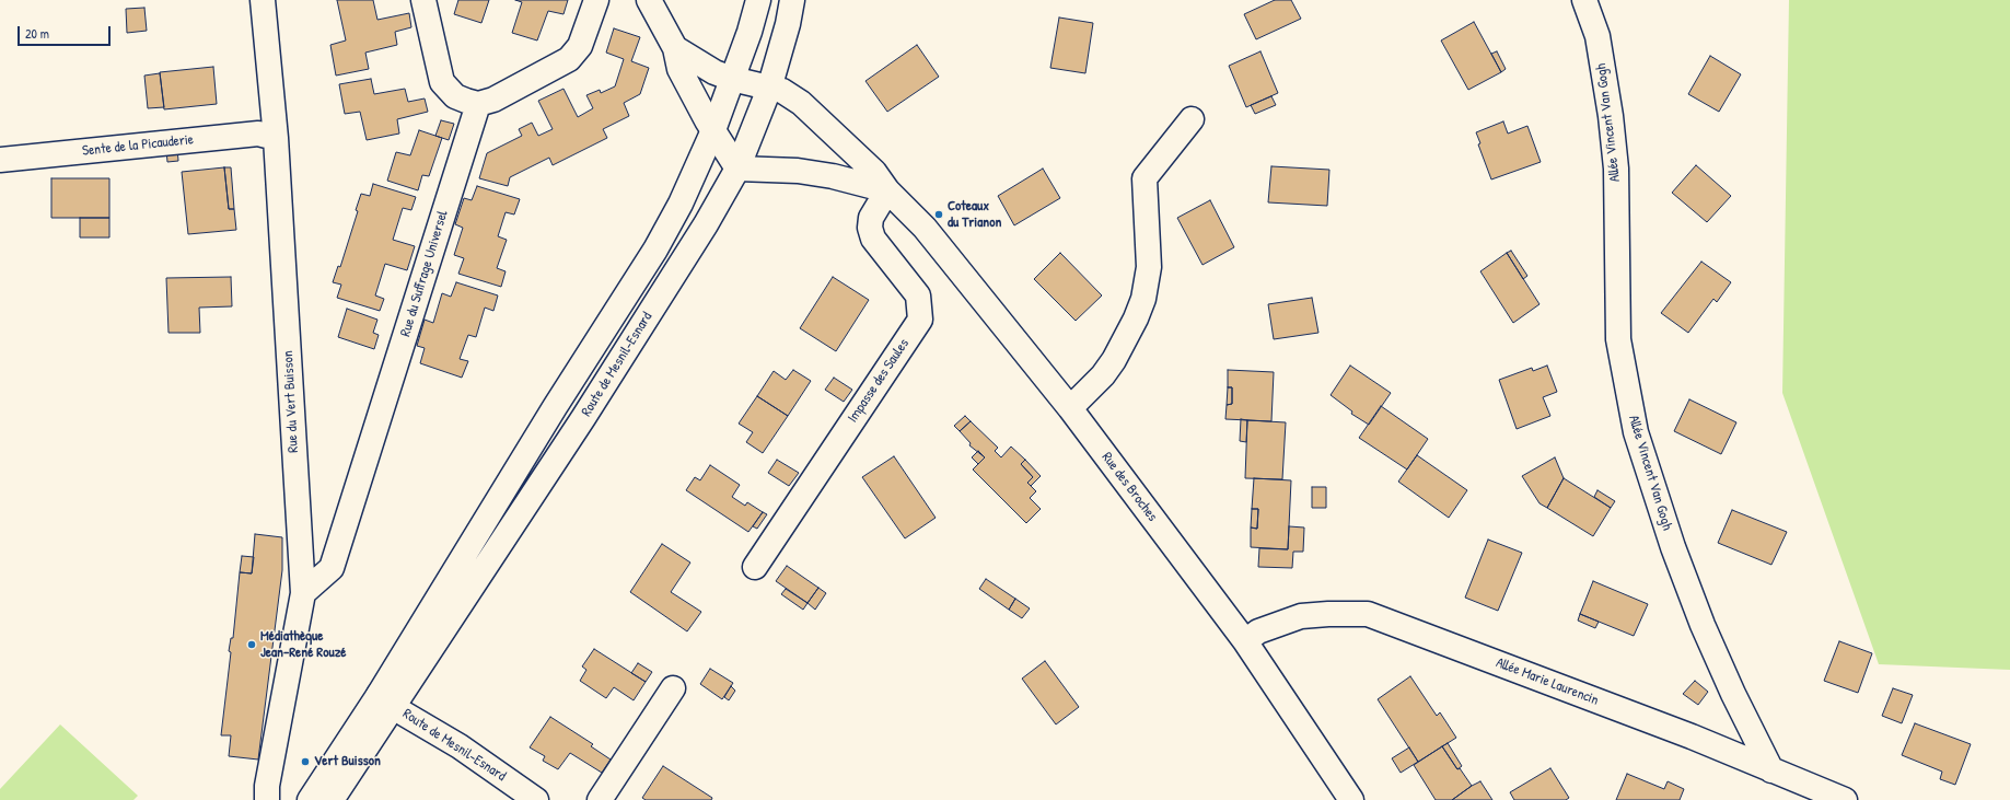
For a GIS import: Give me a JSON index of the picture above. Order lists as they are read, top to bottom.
{
  "streets": {
    "street": [
      "Allée Vincent Van Gogh",
      "Sente de la Picauderie",
      "Rue du Suffrage Universel",
      "Route de Mesnil-Esnard",
      "Impasse des Saules",
      "Rue du Vert Buisson",
      "Rue des Broches",
      "Allée Marie Laurencin"
    ]
  },
  "crossings": [
    ["Allée Vincent Van Gogh", "Allée Marie Laurencin"],
    ["Sente de la Picauderie", "Rue du Vert Buisson"],
    ["Rue du Suffrage Universel", "Rue du Vert Buisson"],
    ["Route de Mesnil-Esnard", "Rue des Broches"],
    ["Impasse des Saules", "Rue des Broches"],
    ["Rue des Broches", "Allée Marie Laurencin"]
  ],
  "places": ["Coteaux du Trianon", "Médiathèque Jean-René Rouzé", "Vert Buisson"],
  "scale_bar": "20 m"
}
